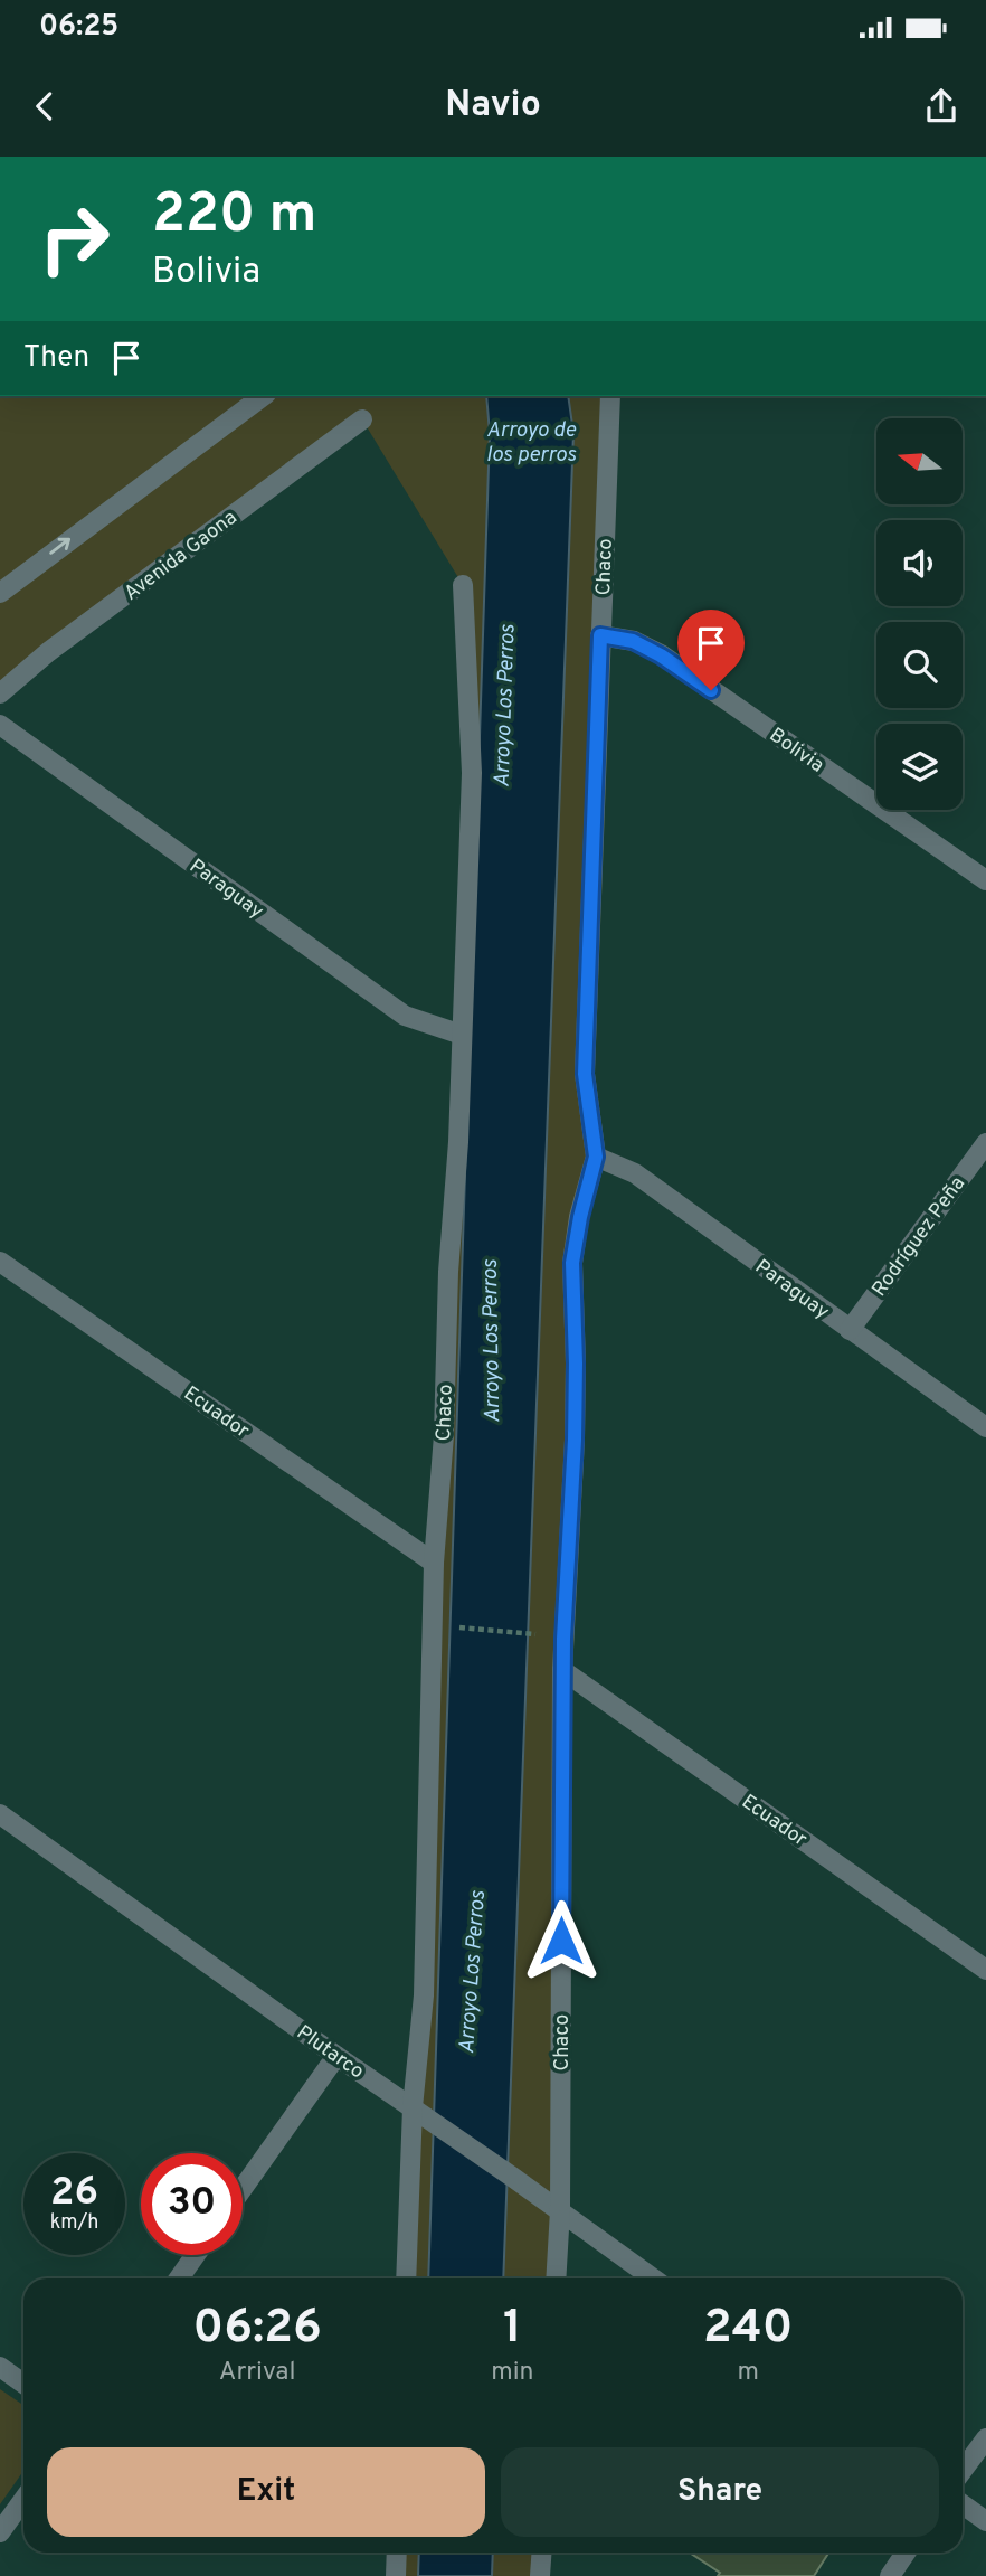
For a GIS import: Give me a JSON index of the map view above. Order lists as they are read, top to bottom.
{
  "streets": {
    "street": [
      "Avenida Gaona",
      "Chaco",
      "Bolivia",
      "Paraguay",
      "Rodríguez Peña",
      "Ecuador",
      "Plutarco"
    ]
  },
  "crossings": [
    ["Chaco", "Bolivia"],
    ["Chaco", "Paraguay"],
    ["Chaco", "Ecuador"],
    ["Chaco", "Plutarco"],
    ["Paraguay", "Rodríguez Peña"]
  ],
  "water": ["Arroyo de los perros", "Arroyo Los Perros"],
  "north": "left",
  "page": {
    "status": "06:25",
    "header": "Navio",
    "turn": ["220 m", "Bolivia"],
    "then": "Then",
    "speed": "26 km/h",
    "limit": "30",
    "eta": [
      "06:26",
      "Arrival",
      "1",
      "min",
      "240",
      "m"
    ],
    "buttons": ["Exit", "Share"]
  }
}
